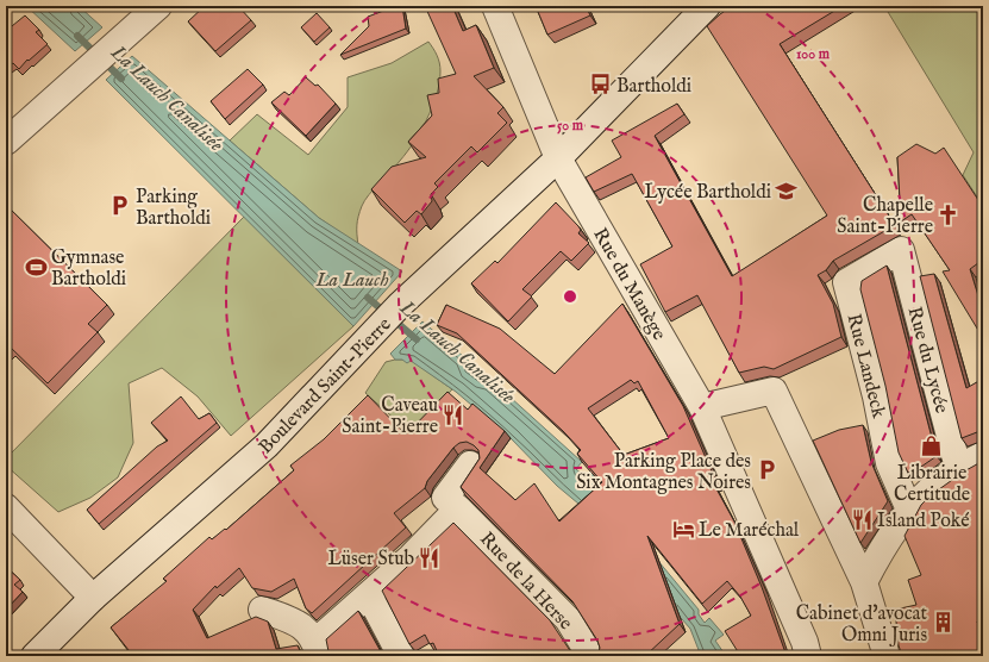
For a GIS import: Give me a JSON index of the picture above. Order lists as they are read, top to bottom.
{
  "streets": {
    "street": [
      "Rue du Manège",
      "Rue du Lycée",
      "Rue Landeck",
      "Boulevard Saint-Pierre",
      "Rue de la Herse"
    ]
  },
  "crossings": [
    ["Rue du Manège", "Boulevard Saint-Pierre"],
    ["Rue du Lycée", "Rue Landeck"]
  ],
  "water": ["La Lauch Canalisée", "La Lauch"],
  "places": {
    "bus stop": ["Bartholdi"],
    "school or university": ["Lycée Bartholdi"],
    "parking": ["Parking Bartholdi", "Parking Place des Six Montagnes Noires"],
    "church": ["Chapelle Saint-Pierre"],
    "sports": ["Gymnase Bartholdi"],
    "restaurant": ["Caveau Saint-Pierre", "Island Poké", "Lüser Stub"],
    "shop": ["Librairie Certitude"],
    "hotel": ["Le Maréchal"],
    "building": ["Cabinet d'avocat Omni Juris"]
  },
  "rings": ["100 m", "50 m"]
}
